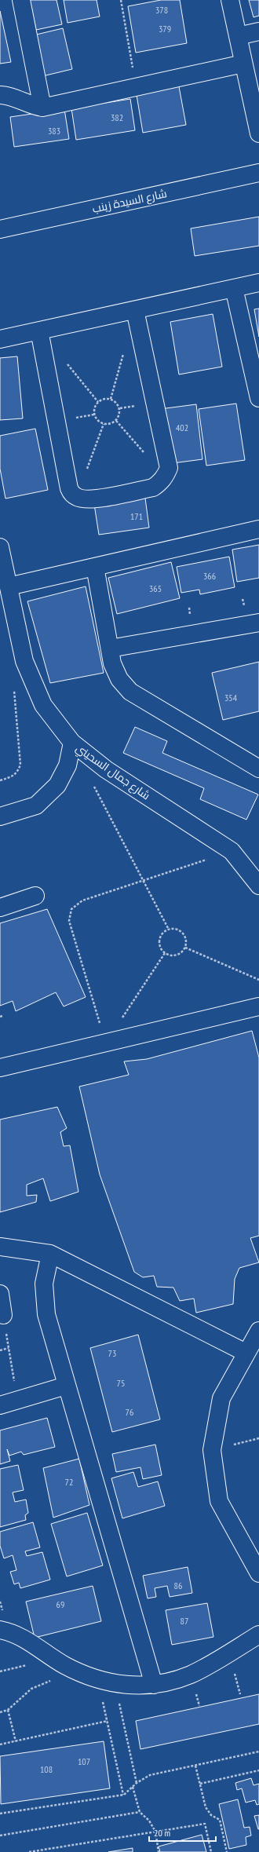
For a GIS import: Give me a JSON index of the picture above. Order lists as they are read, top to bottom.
{
  "streets": {
    "street": ["شارع السيدة زينب", "شارع جمال السحيني"]
  },
  "house_numbers": [
    "378",
    "379",
    "382",
    "383",
    "402",
    "171",
    "366",
    "365",
    "354",
    "73",
    "75",
    "76",
    "72",
    "86",
    "69",
    "87",
    "107",
    "108"
  ],
  "scale_bar": "20 m"
}
